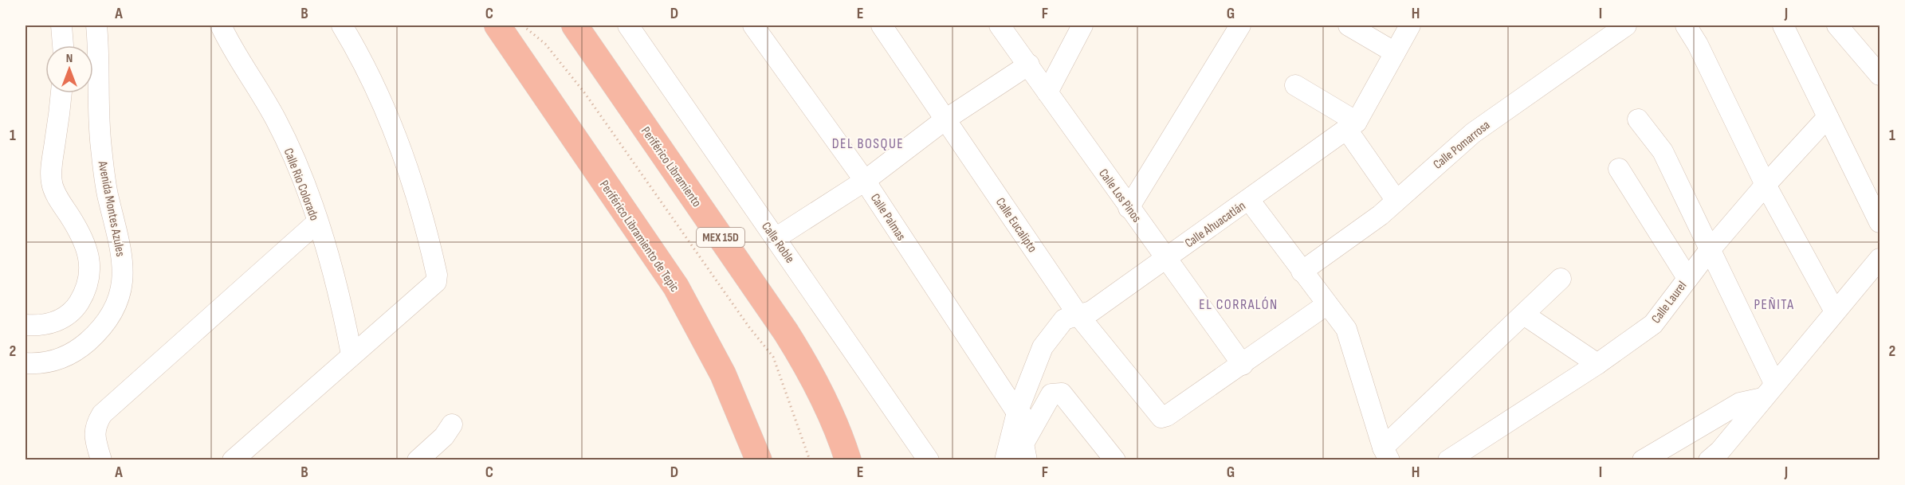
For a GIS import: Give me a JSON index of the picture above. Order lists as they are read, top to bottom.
{
  "streets": {
    "highway": ["Periférico Libramiento", "Periférico Libramiento de Tepic", "MEX 15D"],
    "street": [
      "Calle Pomarrosa",
      "Calle Rio Colorado",
      "Calle Los Pinos",
      "Avenida Montes Azules",
      "Calle Palmas",
      "Calle Ahuacatlán",
      "Calle Eucalipto",
      "Calle Roble",
      "Calle Laurel"
    ]
  },
  "crossings": [
    ["Calle Los Pinos", "Calle Ahuacatlán"],
    ["Calle Los Pinos", "Calle Eucalipto"],
    ["Calle Palmas", "Calle Ahuacatlán"],
    ["Calle Ahuacatlán", "Calle Eucalipto"]
  ],
  "districts": ["DEL BOSQUE", "EL CORRALÓN", "PEÑITA"],
  "north": "top",
  "grid": {
    "columns": [
      "A",
      "B",
      "C",
      "D",
      "E",
      "F",
      "G",
      "H",
      "I",
      "J"
    ],
    "rows": ["1", "2"]
  }
}
